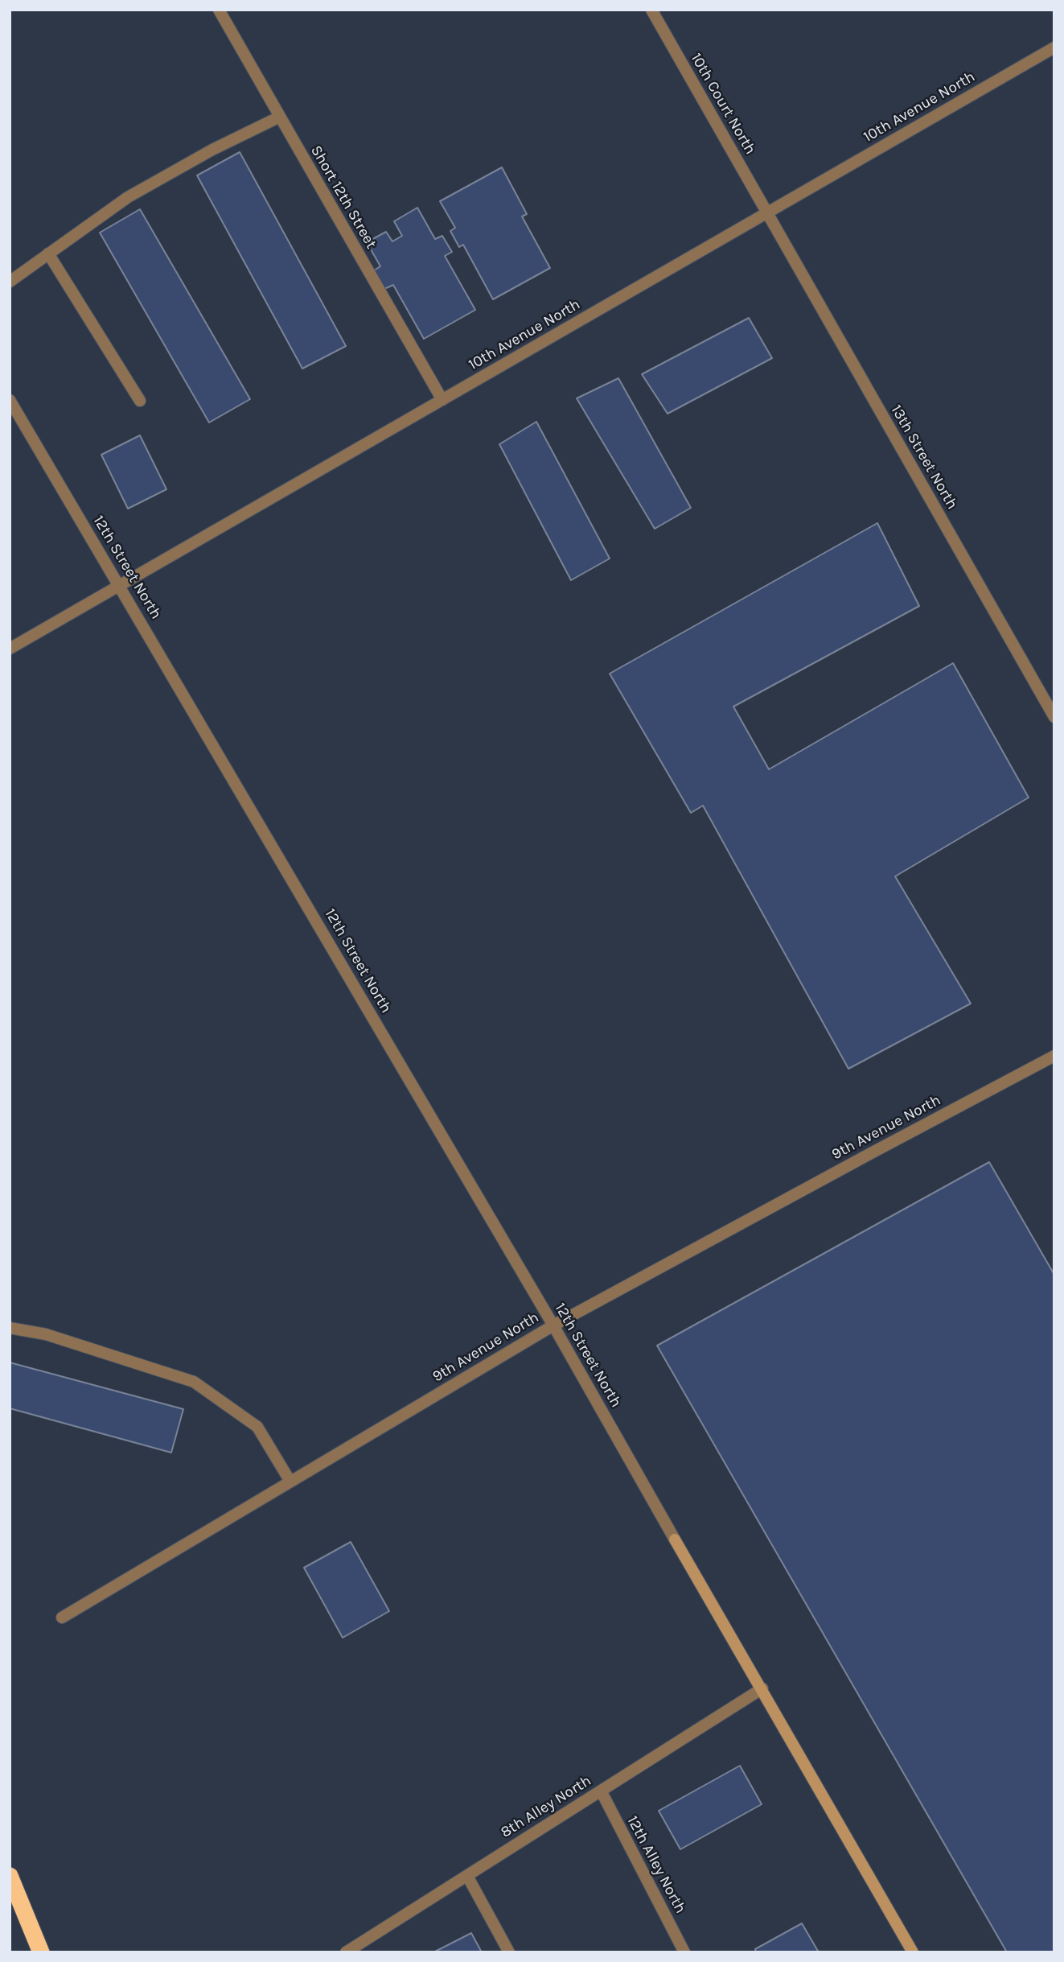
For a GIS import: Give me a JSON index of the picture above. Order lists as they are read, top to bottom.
{
  "streets": {
    "street": [
      "10th Court North",
      "10th Avenue North",
      "Short 12th Street",
      "13th Street North",
      "12th Street North",
      "9th Avenue North",
      "8th Alley North",
      "12th Alley North"
    ]
  },
  "crossings": [
    ["10th Court North", "10th Avenue North"],
    ["10th Court North", "13th Street North"],
    ["10th Avenue North", "Short 12th Street"],
    ["10th Avenue North", "13th Street North"],
    ["10th Avenue North", "12th Street North"],
    ["12th Street North", "9th Avenue North"],
    ["12th Street North", "8th Alley North"],
    ["8th Alley North", "12th Alley North"]
  ]
}
